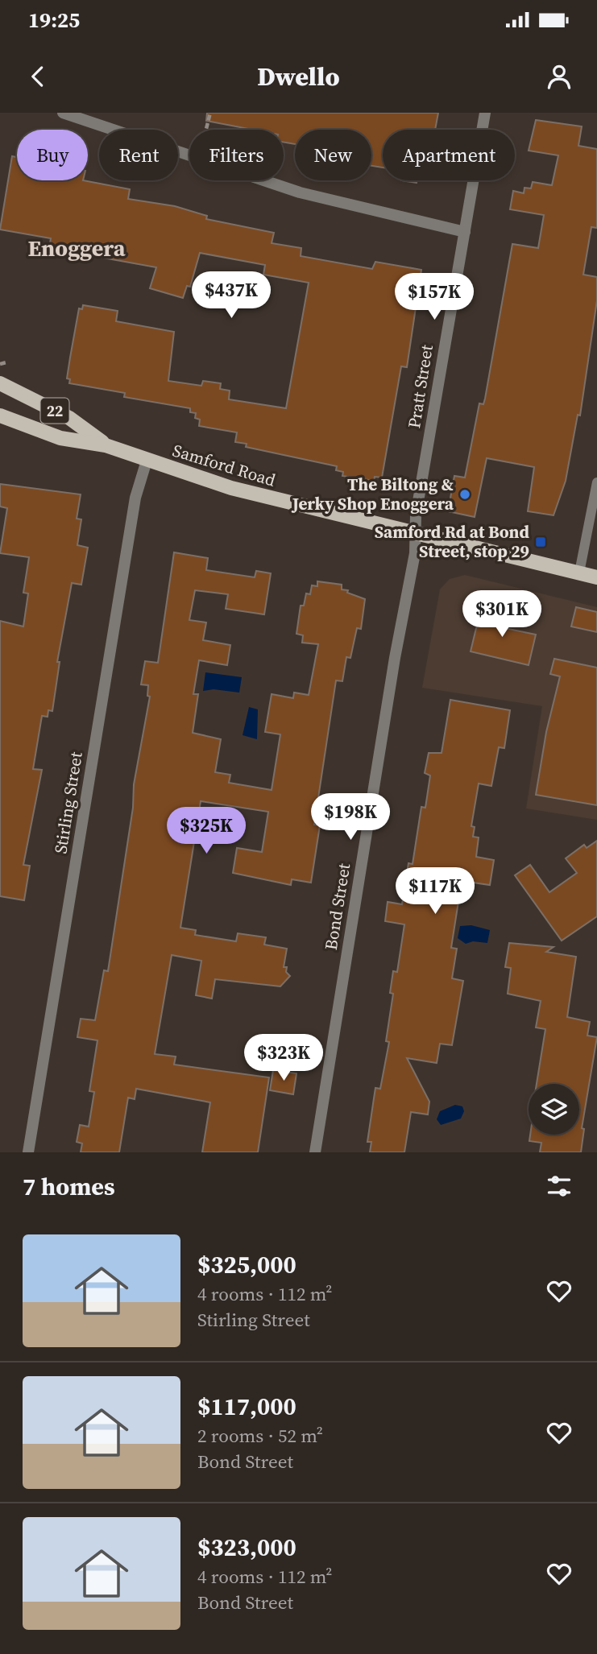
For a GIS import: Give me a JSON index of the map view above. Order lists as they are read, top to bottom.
{
  "streets": {
    "main road": ["22", "Samford Road"],
    "street": ["Pratt Street", "Stirling Street", "Bond Street"]
  },
  "crossings": [
    ["Pratt Street", "Samford Road"],
    ["Pratt Street", "Bond Street"],
    ["Samford Road", "Stirling Street"],
    ["Samford Road", "Bond Street"]
  ],
  "districts": ["Enoggera"],
  "places": {
    "other": ["The Biltong & Jerky Shop Enoggera"],
    "transit": ["Samford Rd at Bond Street, stop 29"]
  },
  "page": {
    "status": "19:25",
    "header": "Dwello",
    "chip": [
      "Buy",
      "Rent",
      "Filters",
      "New",
      "Apartment"
    ],
    "price": [
      "$437K",
      "$157K",
      "$301K",
      "$198K",
      "$325K",
      "$117K",
      "$323K"
    ],
    "heading": "7 homes",
    "list": [
      {
        "name": "$325,000",
        "note": "4 rooms · 112 m² · Stirling Street"
      },
      {
        "name": "$117,000",
        "note": "2 rooms · 52 m² · Bond Street"
      },
      {
        "name": "$323,000",
        "note": "4 rooms · 112 m² · Bond Street"
      }
    ]
  }
}
